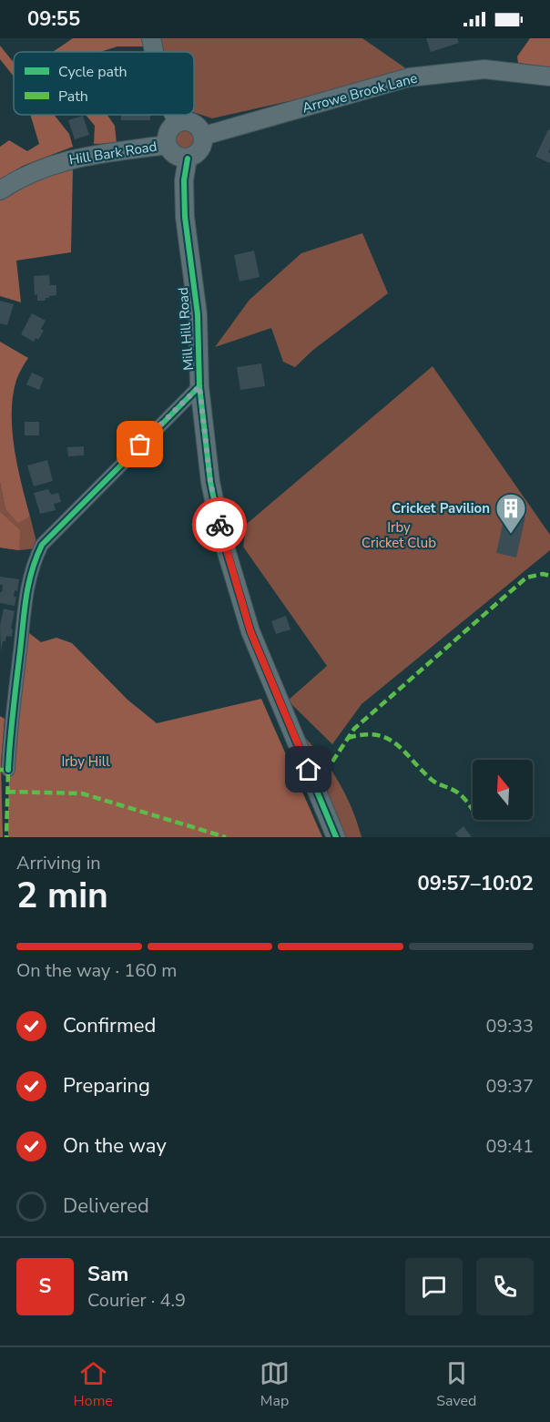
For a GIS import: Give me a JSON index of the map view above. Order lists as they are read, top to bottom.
{
  "streets": {
    "street": ["Arrowe Brook Lane", "Hill Bark Road", "Mill Hill Road"]
  },
  "crossings": [
    ["Arrowe Brook Lane", "Hill Bark Road"],
    ["Arrowe Brook Lane", "Mill Hill Road"],
    ["Hill Bark Road", "Mill Hill Road"]
  ],
  "parks": ["Irby Cricket Club", "Irby Hill"],
  "places": {
    "building": ["Cricket Pavilion"]
  },
  "legend": ["Cycle path", "Path"],
  "north": "top",
  "page": {
    "status": "09:55",
    "heading": ["2 min", "Arriving in", "09:57–10:02"],
    "panel": ["Sam", "Courier · 4.9"],
    "bar": "On the way · 160 m",
    "list": [
      ["Confirmed", "09:33"],
      ["Preparing", "09:37"],
      ["On the way", "09:41"],
      "Delivered"
    ],
    "round": "S",
    "tabs": ["Home", "Map", "Saved"]
  }
}
